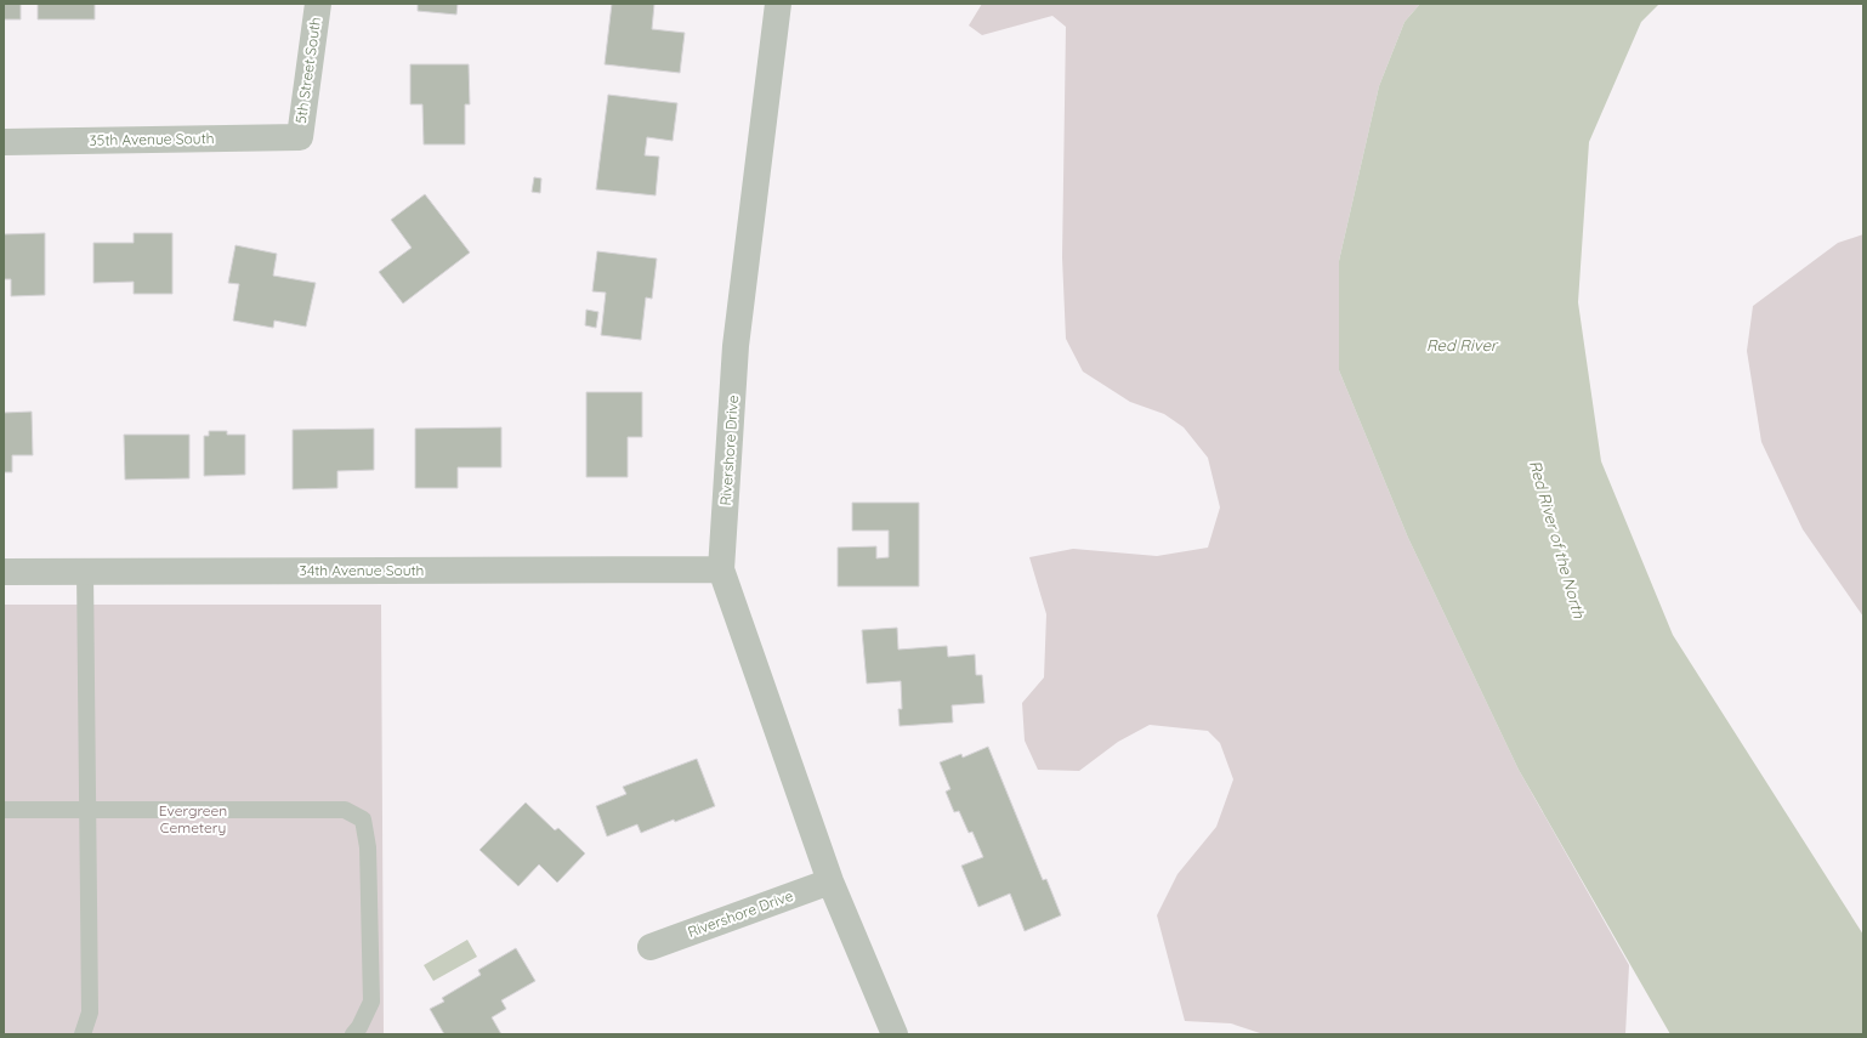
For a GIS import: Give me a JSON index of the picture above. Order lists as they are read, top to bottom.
{
  "streets": {
    "street": [
      "5th Street South",
      "35th Avenue South",
      "Rivershore Drive",
      "34th Avenue South"
    ]
  },
  "crossings": [
    ["5th Street South", "35th Avenue South"],
    ["Rivershore Drive", "34th Avenue South"]
  ],
  "water": ["Red River", "Red River of the North"],
  "parks": ["Evergreen Cemetery"]
}
